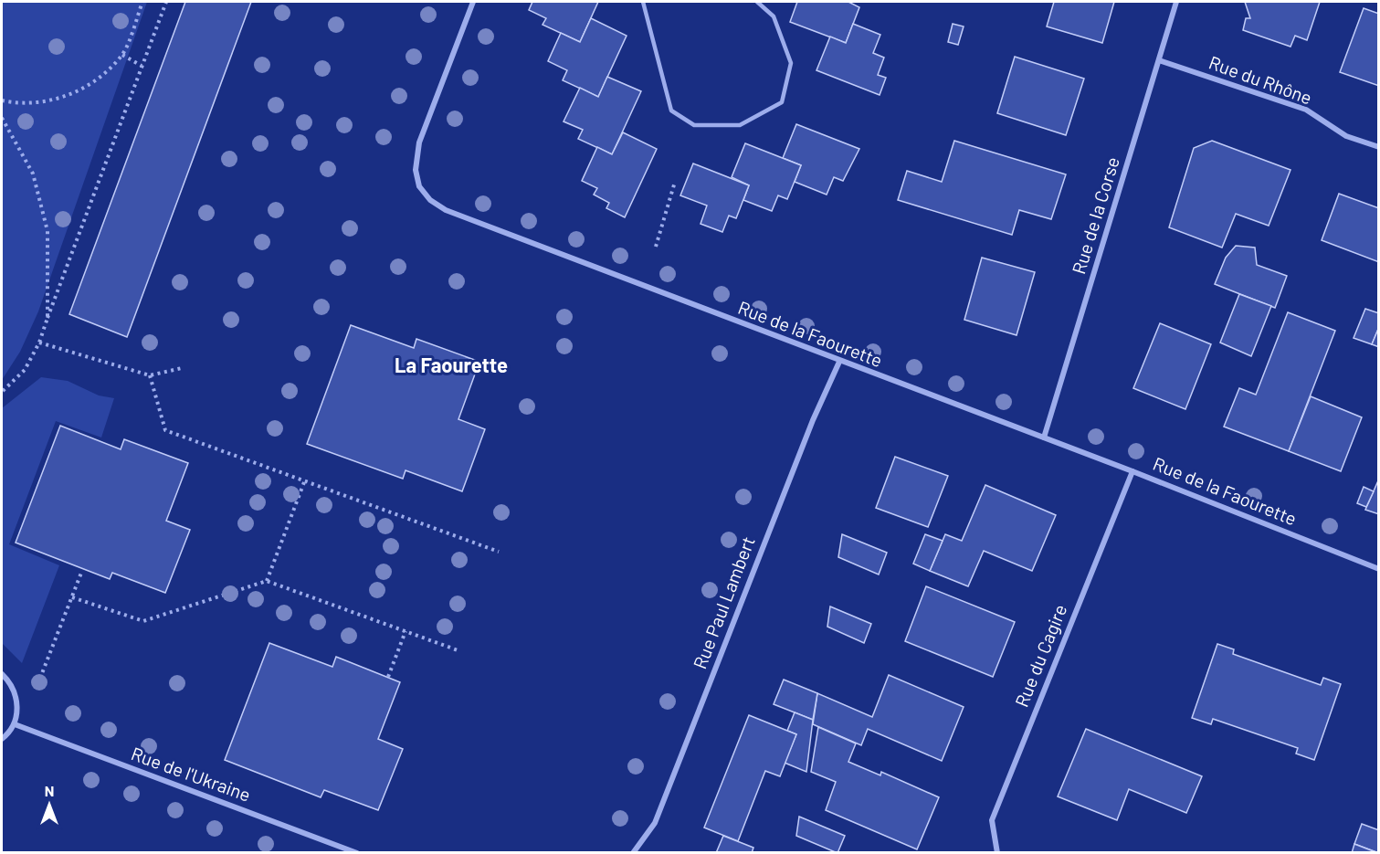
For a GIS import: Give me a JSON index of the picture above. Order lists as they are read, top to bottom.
{
  "streets": {
    "street": [
      "Rue du Rhône",
      "Rue de la Corse",
      "Rue de la Faourette",
      "Rue Paul Lambert",
      "Rue du Cagire",
      "Rue de l'Ukraine"
    ]
  },
  "crossings": [
    ["Rue du Rhône", "Rue de la Corse"],
    ["Rue de la Corse", "Rue de la Faourette"],
    ["Rue de la Faourette", "Rue Paul Lambert"],
    ["Rue de la Faourette", "Rue du Cagire"]
  ],
  "districts": ["La Faourette"],
  "north": "top"
}
